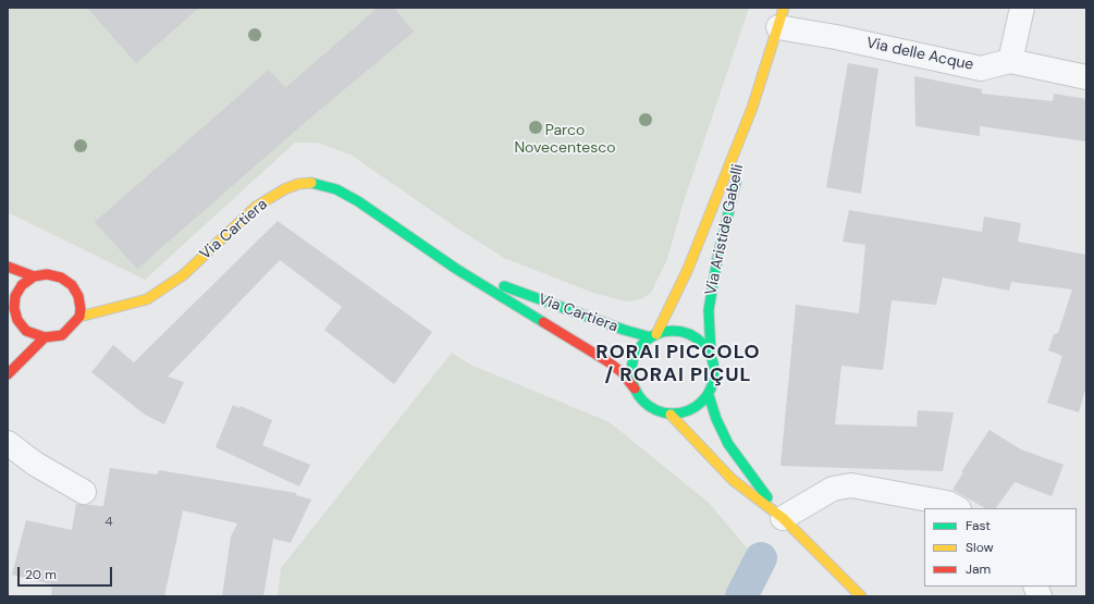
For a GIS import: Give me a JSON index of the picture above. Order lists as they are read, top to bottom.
{
  "streets": {
    "main road": ["Via Cartiera", "Via Aristide Gabelli"],
    "street": ["Via delle Acque"]
  },
  "crossings": [
    ["Via delle Acque", "Via Aristide Gabelli"],
    ["Via Cartiera", "Via Aristide Gabelli"]
  ],
  "districts": ["RORAI PICCOLO / RORAI PIÇUL"],
  "parks": ["Parco Novecentesco"],
  "house_numbers": ["4"],
  "legend": ["Fast", "Slow", "Jam"],
  "scale_bar": "20 m"
}
